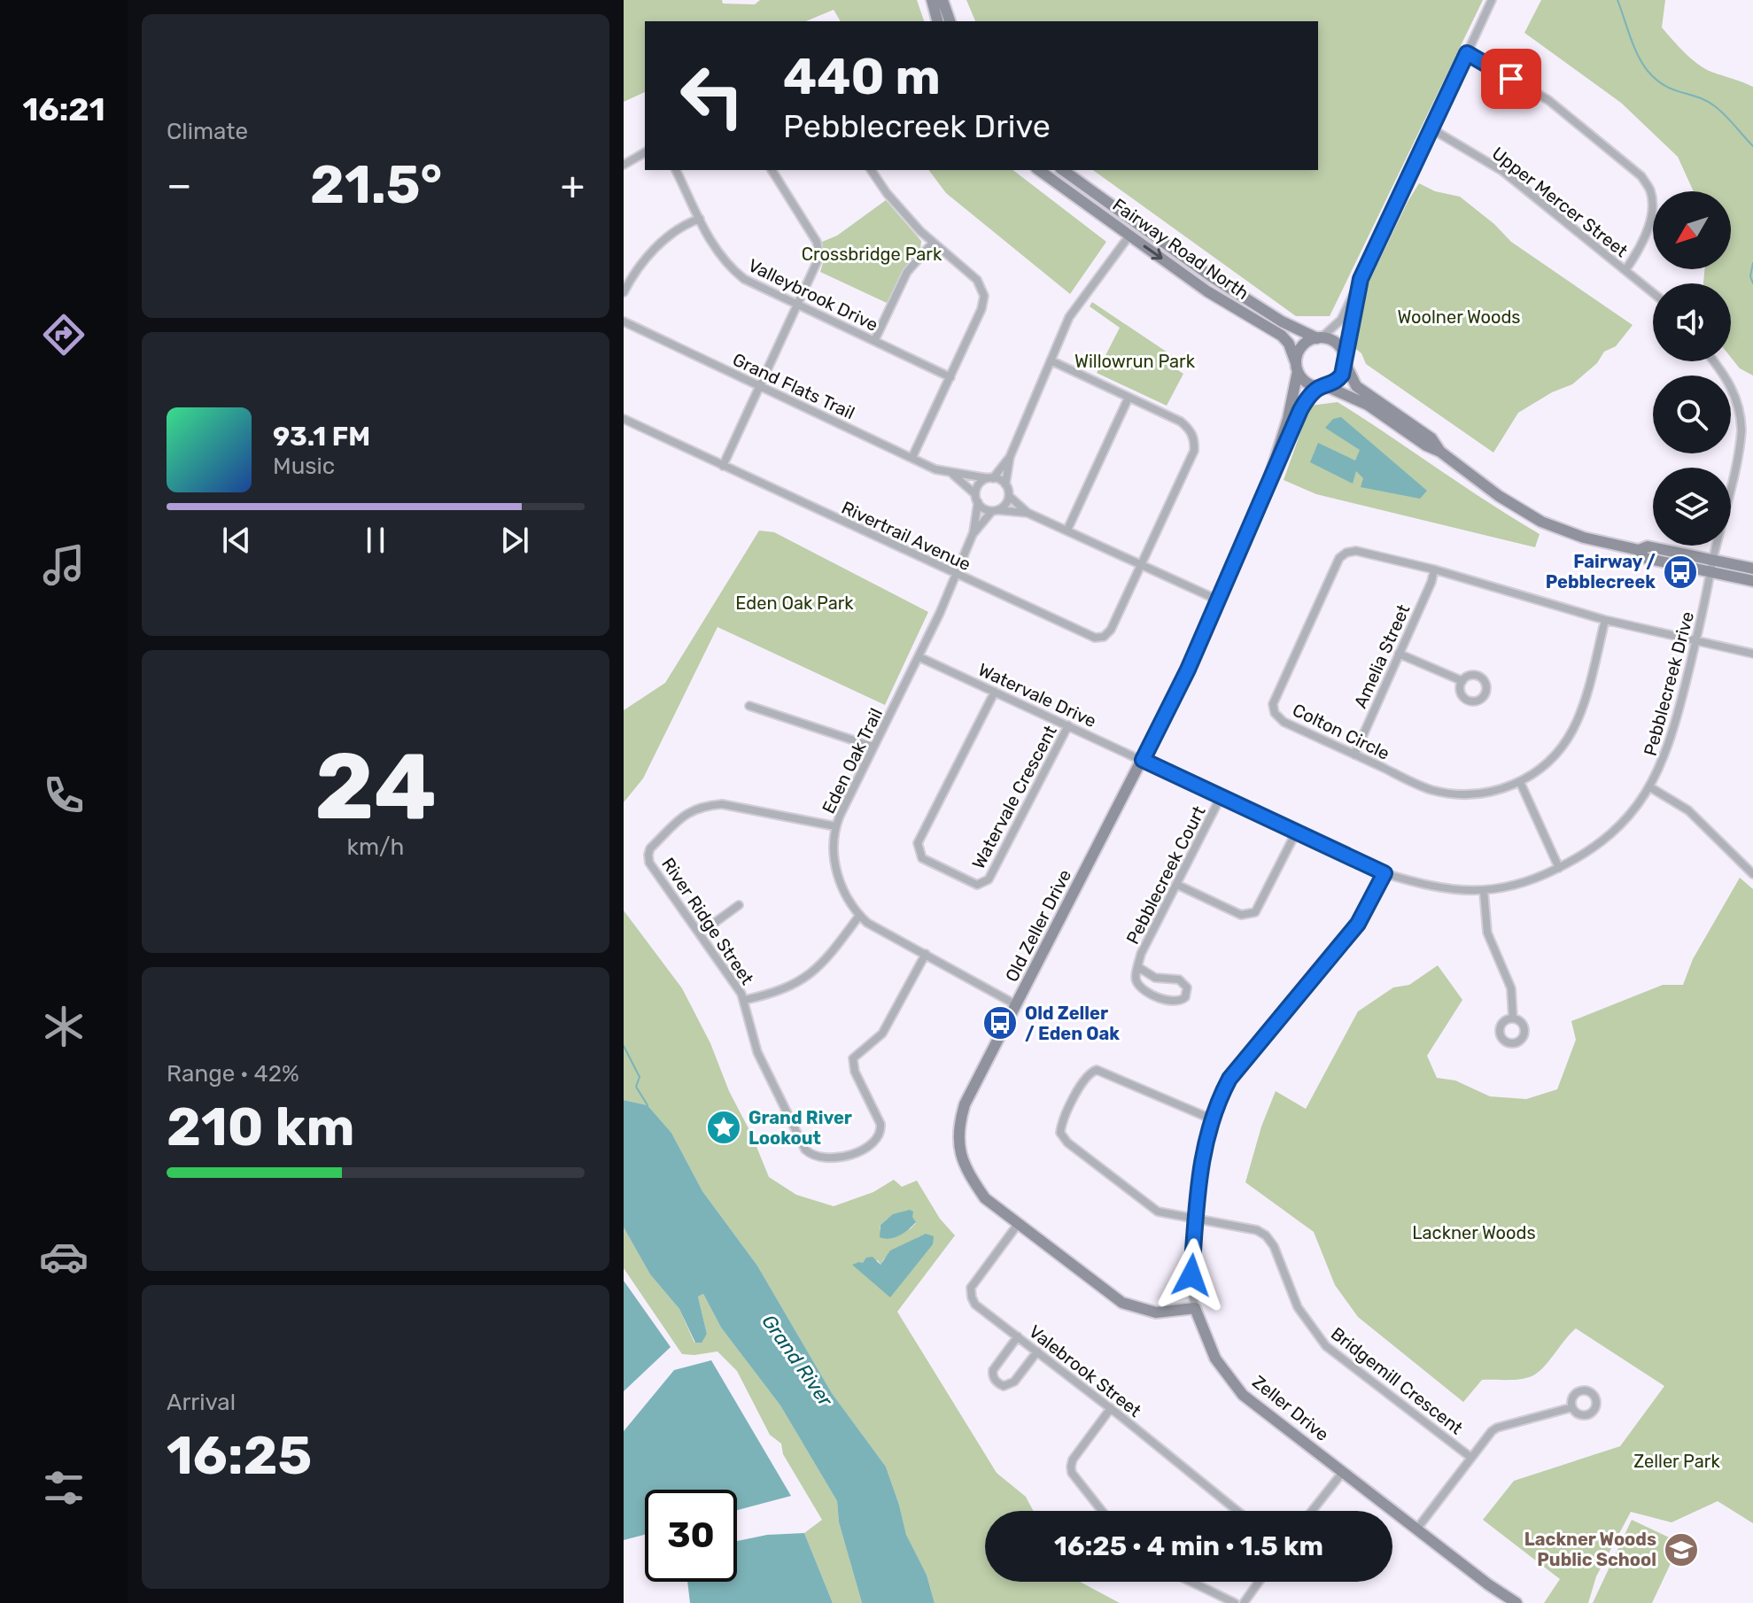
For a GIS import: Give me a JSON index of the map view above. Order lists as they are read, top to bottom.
{
  "streets": {
    "street": [
      "Upper Mercer Street",
      "Fairway Road North",
      "Valleybrook Drive",
      "Grand Flats Trail",
      "Rivertrail Avenue",
      "Amelia Street",
      "Pebblecreek Drive",
      "Watervale Drive",
      "Colton Circle",
      "Eden Oak Trail",
      "Watervale Crescent",
      "Pebblecreek Court",
      "River Ridge Street",
      "Old Zeller Drive",
      "Valebrook Street",
      "Bridgemill Crescent",
      "Zeller Drive"
    ]
  },
  "crossings": [
    ["Fairway Road North", "Old Zeller Drive"],
    ["Grand Flats Trail", "Eden Oak Trail"],
    ["Rivertrail Avenue", "Eden Oak Trail"],
    ["Amelia Street", "Colton Circle"],
    ["Pebblecreek Drive", "Watervale Drive"],
    ["Pebblecreek Drive", "Colton Circle"],
    ["Pebblecreek Drive", "Pebblecreek Court"],
    ["Pebblecreek Drive", "Old Zeller Drive"],
    ["Pebblecreek Drive", "Zeller Drive"],
    ["Watervale Drive", "Eden Oak Trail"],
    ["Watervale Drive", "Watervale Crescent"],
    ["Watervale Drive", "Old Zeller Drive"],
    ["Eden Oak Trail", "River Ridge Street"],
    ["Eden Oak Trail", "Old Zeller Drive"],
    ["Old Zeller Drive", "Valebrook Street"],
    ["Old Zeller Drive", "Zeller Drive"],
    ["Bridgemill Crescent", "Zeller Drive"]
  ],
  "water": ["Grand River"],
  "parks": [
    "Crossbridge Park",
    "Woolner Woods",
    "Willowrun Park",
    "Eden Oak Park",
    "Lackner Woods",
    "Zeller Park"
  ],
  "places": {
    "bus stop": ["Fairway / Pebblecreek", "Old Zeller / Eden Oak"],
    "place": ["Grand River Lookout"],
    "school or university": ["Lackner Woods Public School"]
  },
  "north": "bottom left",
  "page": {
    "tabs": "16:21",
    "tile": [
      "Climate",
      ["24", "km/h"],
      ["Range · 42%", "210 km"],
      ["Arrival", "16:25"]
    ],
    "turn": ["440 m", "Pebblecreek Drive"],
    "heat": ["−", "21.5°", "+"],
    "song": ["93.1 FM", "Music"],
    "limit": "30",
    "trip": "16:25 · 4 min · 1.5 km"
  }
}
